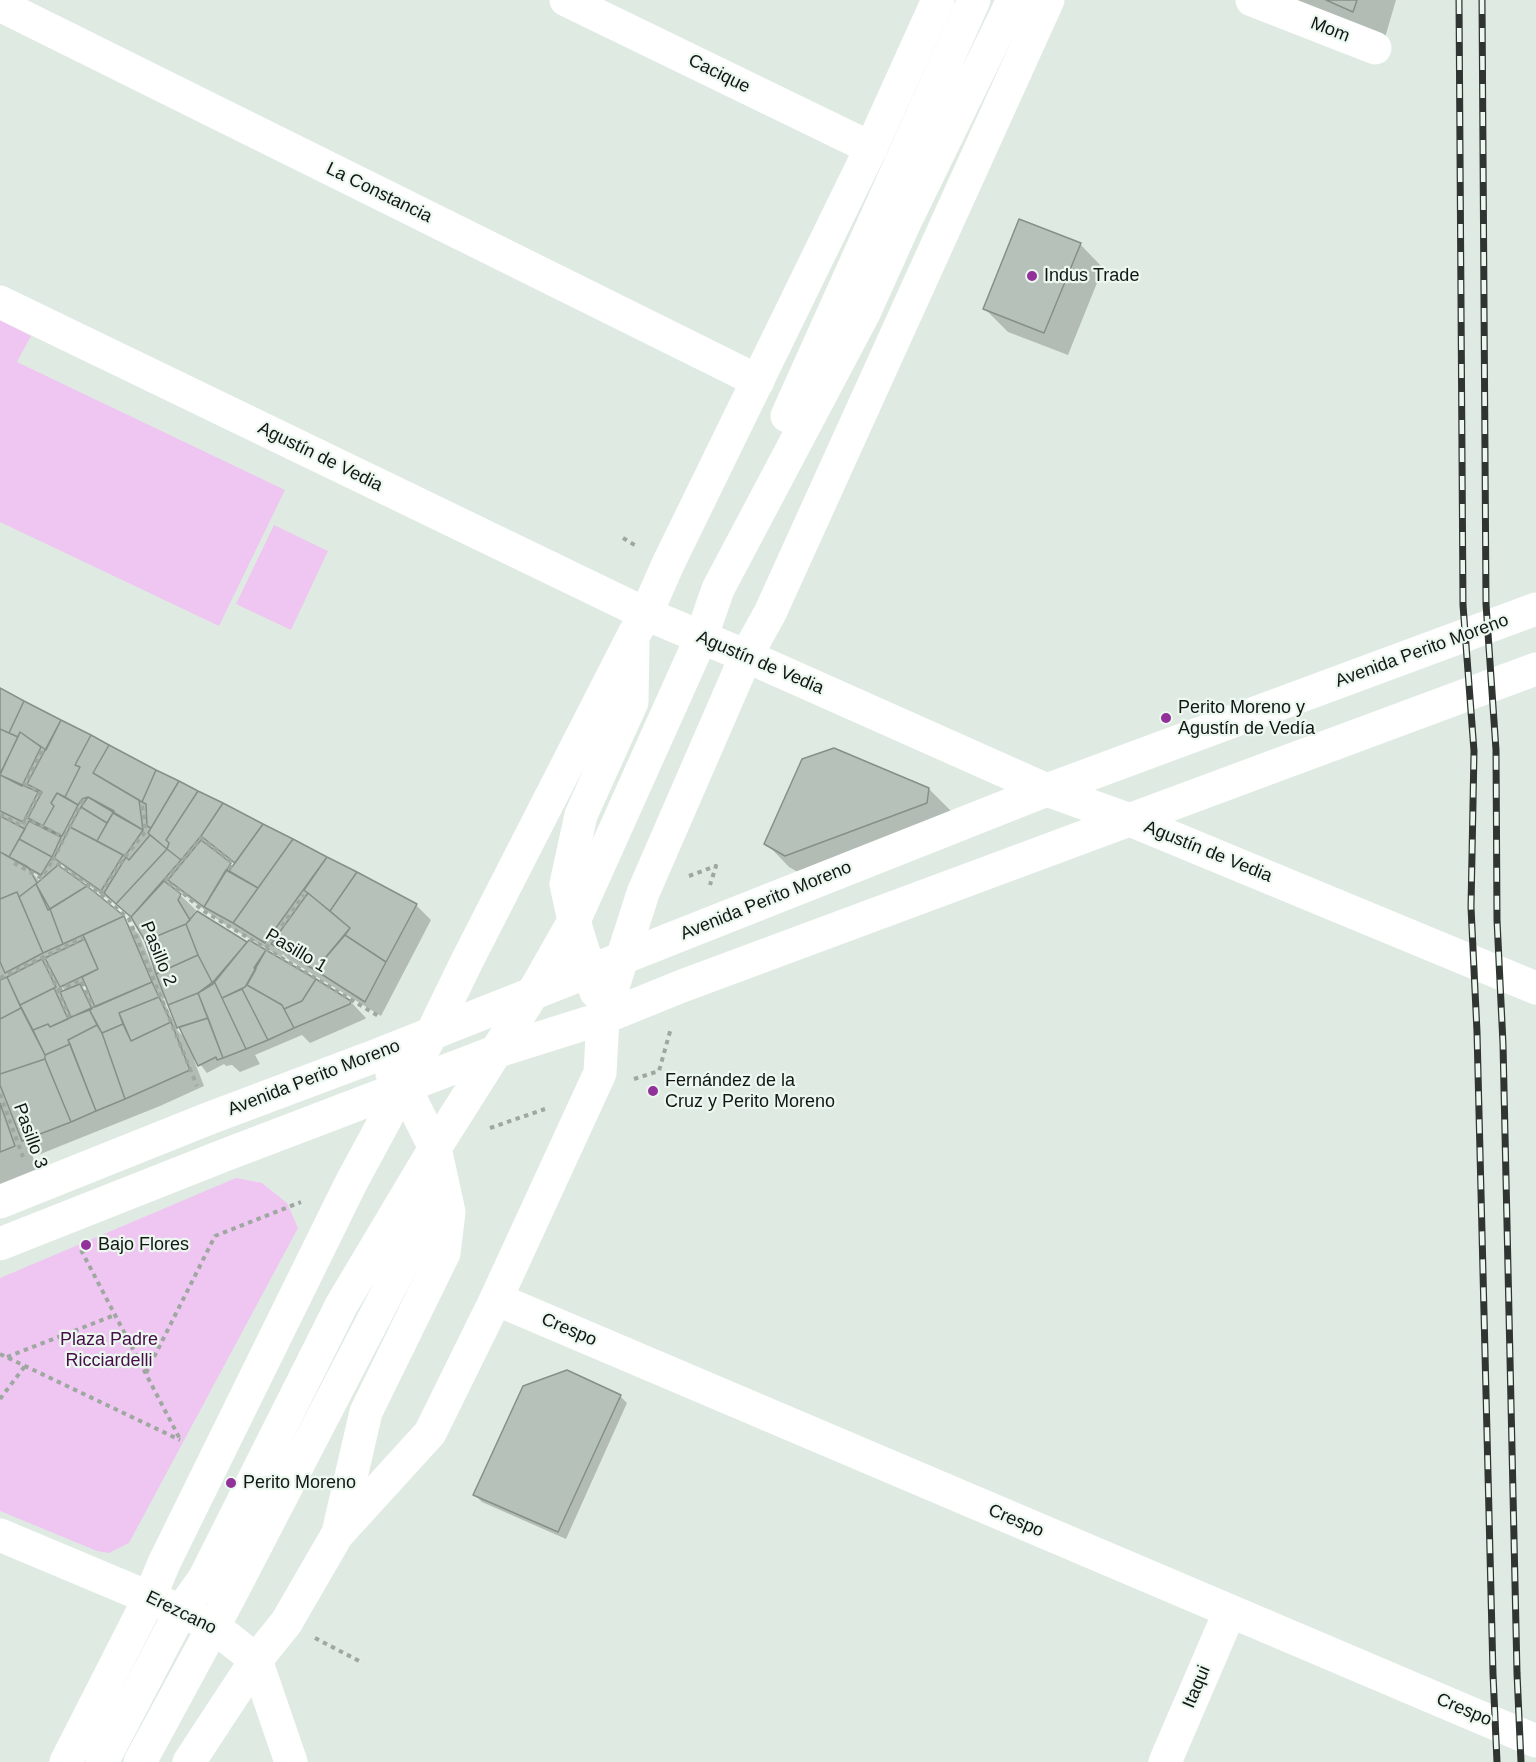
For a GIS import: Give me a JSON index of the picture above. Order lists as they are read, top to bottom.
{
  "streets": {
    "main road": [
      "Mom",
      "Cacique",
      "La Constancia",
      "Agustín de Vedia",
      "Avenida Perito Moreno",
      "Crespo",
      "Erezcano",
      "Itaqui"
    ],
    "path": ["Pasillo 1", "Pasillo 2", "Pasillo 3"]
  },
  "crossings": [
    ["Agustín de Vedia", "Avenida Perito Moreno"],
    ["Avenida Perito Moreno", "Pasillo 1"],
    ["Avenida Perito Moreno", "Pasillo 2"],
    ["Avenida Perito Moreno", "Pasillo 3"],
    ["Crespo", "Itaqui"]
  ],
  "parks": ["Plaza Padre Ricciardelli"],
  "places": [
    "Indus Trade",
    "Perito Moreno y Agustín de Vedía",
    "Fernández de la Cruz y Perito Moreno",
    "Bajo Flores",
    "Perito Moreno"
  ]
}
